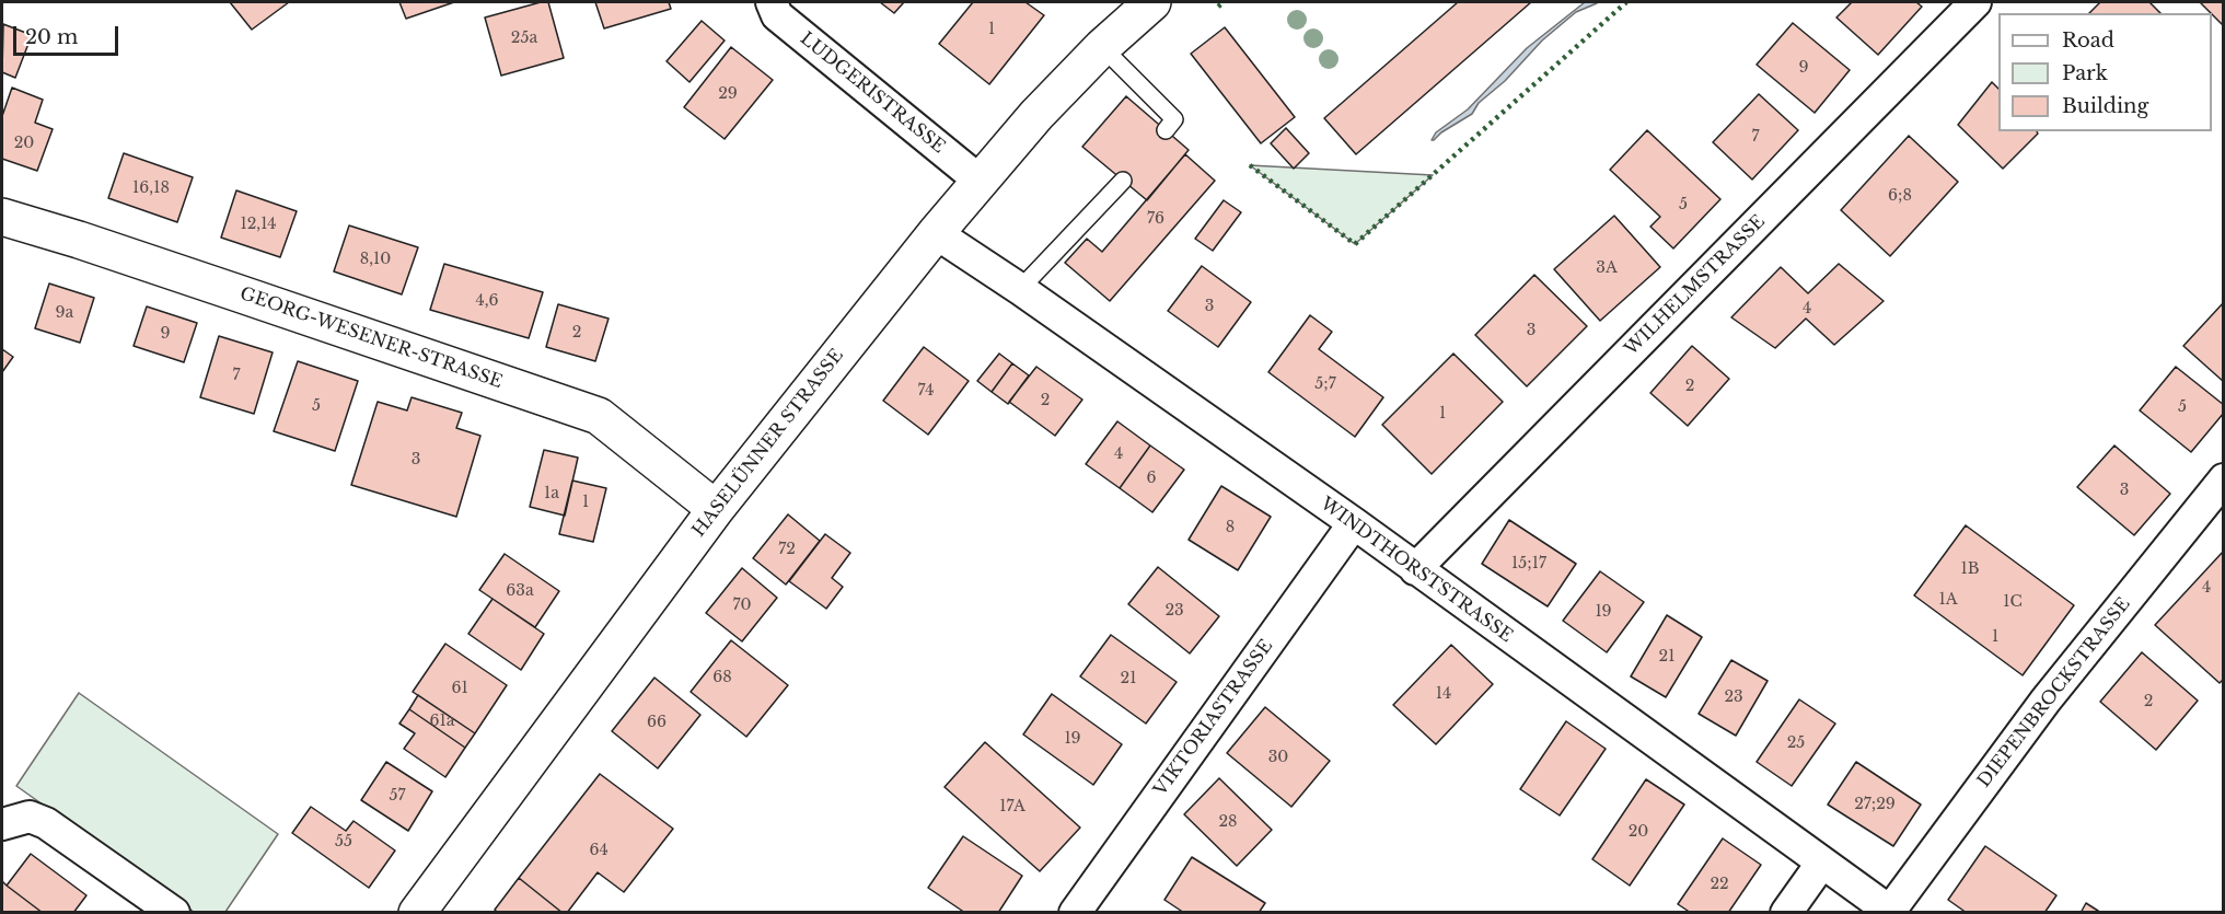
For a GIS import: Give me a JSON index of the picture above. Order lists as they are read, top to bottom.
{
  "streets": {
    "street": [
      "LUDGERISTRASSE",
      "WILHELMSTRASSE",
      "GEORG-WESENER-STRASSE",
      "HASELÜNNER STRASSE",
      "WINDTHORSTSTRASSE",
      "DIEPENBROCKSTRASSE",
      "VIKTORIASTRASSE"
    ]
  },
  "crossings": [
    ["LUDGERISTRASSE", "HASELÜNNER STRASSE"],
    ["WILHELMSTRASSE", "WINDTHORSTSTRASSE"],
    ["GEORG-WESENER-STRASSE", "HASELÜNNER STRASSE"],
    ["HASELÜNNER STRASSE", "WINDTHORSTSTRASSE"],
    ["WINDTHORSTSTRASSE", "DIEPENBROCKSTRASSE"],
    ["WINDTHORSTSTRASSE", "VIKTORIASTRASSE"]
  ],
  "house_numbers": [
    "1",
    "25a",
    "9",
    "29",
    "7",
    "20",
    "16,18",
    "6;8",
    "5",
    "76",
    "12,14",
    "8,10",
    "3A",
    "4,6",
    "3",
    "4",
    "9a",
    "3",
    "2",
    "9",
    "7",
    "5;7",
    "2",
    "74",
    "2",
    "5",
    "5",
    "1",
    "4",
    "3",
    "6",
    "3",
    "1a",
    "1",
    "8",
    "72",
    "15;17",
    "1B",
    "4",
    "63a",
    "1A",
    "1C",
    "70",
    "23",
    "19",
    "1",
    "21",
    "68",
    "21",
    "61",
    "14",
    "23",
    "2",
    "61a",
    "66",
    "19",
    "25",
    "30",
    "57",
    "27;29",
    "17A",
    "28",
    "20",
    "55",
    "64",
    "22"
  ],
  "legend": ["Road", "Park", "Building"],
  "scale_bar": "20 m"
}
